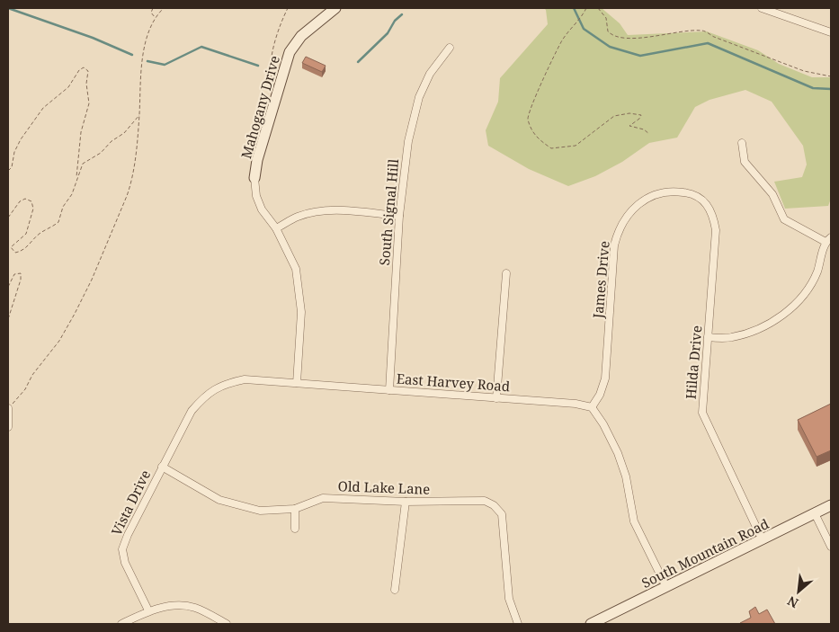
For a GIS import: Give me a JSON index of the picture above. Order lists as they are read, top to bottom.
{
  "streets": {
    "street": [
      "Mahogany Drive",
      "South Signal Hill",
      "James Drive",
      "Hilda Drive",
      "East Harvey Road",
      "Old Lake Lane",
      "Vista Drive",
      "South Mountain Road"
    ]
  },
  "crossings": [
    ["Mahogany Drive", "East Harvey Road"],
    ["South Signal Hill", "East Harvey Road"],
    ["James Drive", "Hilda Drive"],
    ["James Drive", "East Harvey Road"],
    ["Hilda Drive", "South Mountain Road"],
    ["East Harvey Road", "Old Lake Lane"],
    ["East Harvey Road", "Vista Drive"],
    ["Old Lake Lane", "Vista Drive"]
  ],
  "north": "bottom left"
}
